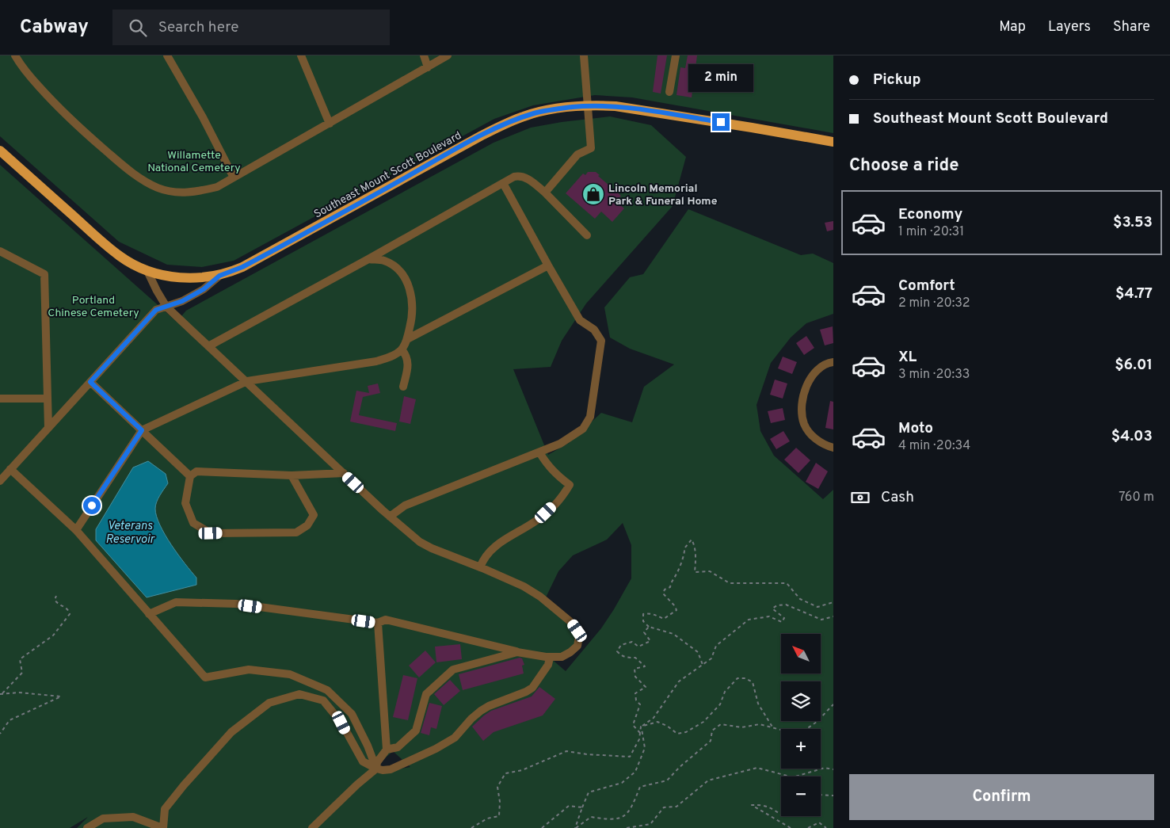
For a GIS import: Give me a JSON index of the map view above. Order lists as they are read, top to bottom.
{
  "streets": {
    "main road": ["Southeast Mount Scott Boulevard"]
  },
  "water": ["Veterans Reservoir"],
  "parks": ["Willamette National Cemetery", "Portland Chinese Cemetery"],
  "places": {
    "shop": ["Lincoln Memorial Park & Funeral Home"]
  },
  "north": "top left",
  "page": {
    "header": "Cabway",
    "search": "Search here",
    "nav": ["Map", "Layers", "Share"],
    "banner": ["Pickup", "Southeast Mount Scott Boulevard"],
    "bubble": "2 min",
    "heading": "Choose a ride",
    "list": [
      {
        "name": "Economy",
        "note": "1 min · 20:31",
        "value": "$3.53"
      },
      {
        "name": "Comfort",
        "note": "2 min · 20:32",
        "value": "$4.77"
      },
      {
        "name": "XL",
        "note": "3 min · 20:33",
        "value": "$6.01"
      },
      {
        "name": "Moto",
        "note": "4 min · 20:34",
        "value": "$4.03"
      }
    ],
    "pay": ["Cash", "760 m"],
    "map_buttons": ["+", "−"],
    "buttons": "Confirm"
  }
}
